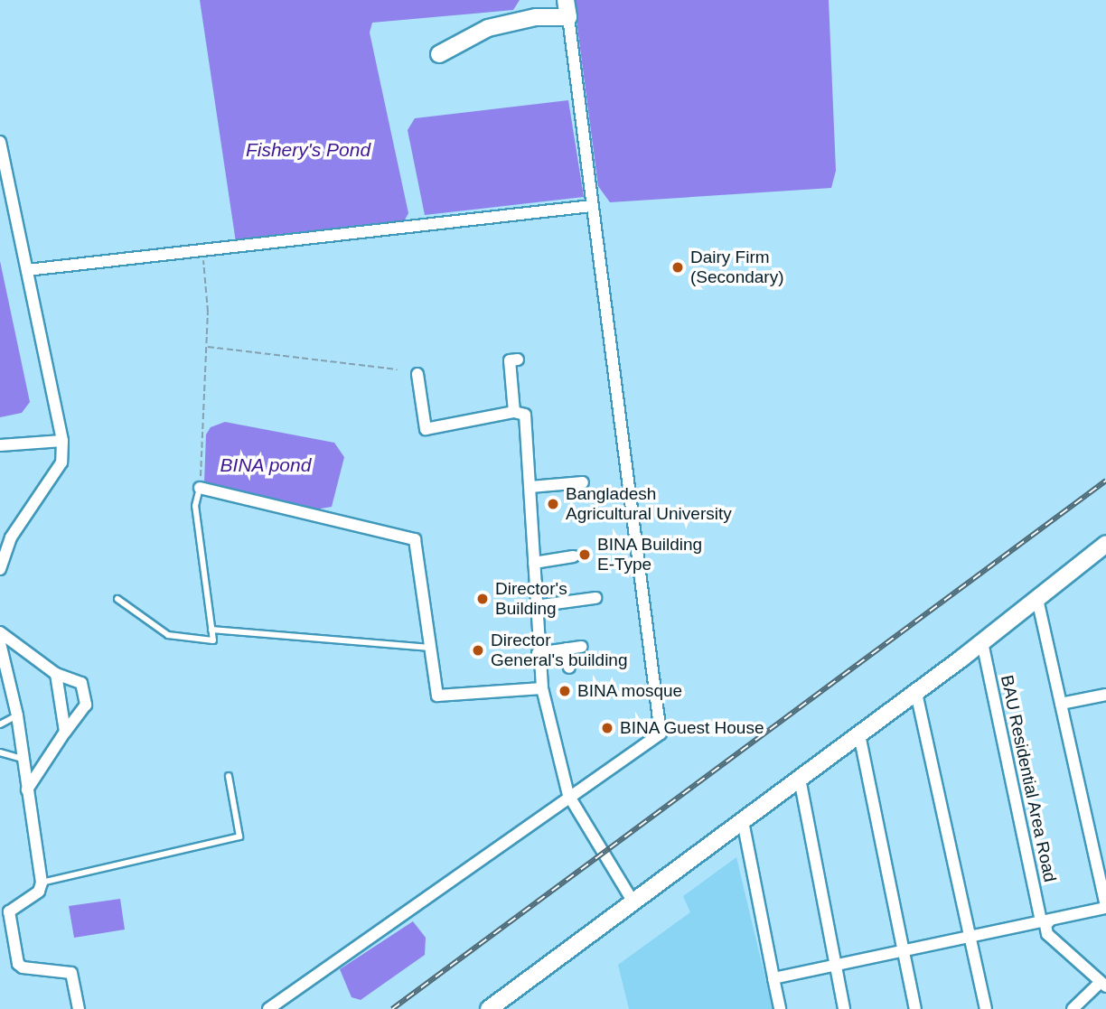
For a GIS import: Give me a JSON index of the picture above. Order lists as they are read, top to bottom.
{
  "streets": {
    "street": ["BAU Residential Area Road"]
  },
  "water": ["Fishery's Pond", "BINA pond"],
  "places": [
    "Dairy Firm (Secondary)",
    "Bangladesh Agricultural University",
    "BINA Building E-Type",
    "Director's Building",
    "Director General's building",
    "BINA mosque",
    "BINA Guest House"
  ]
}
